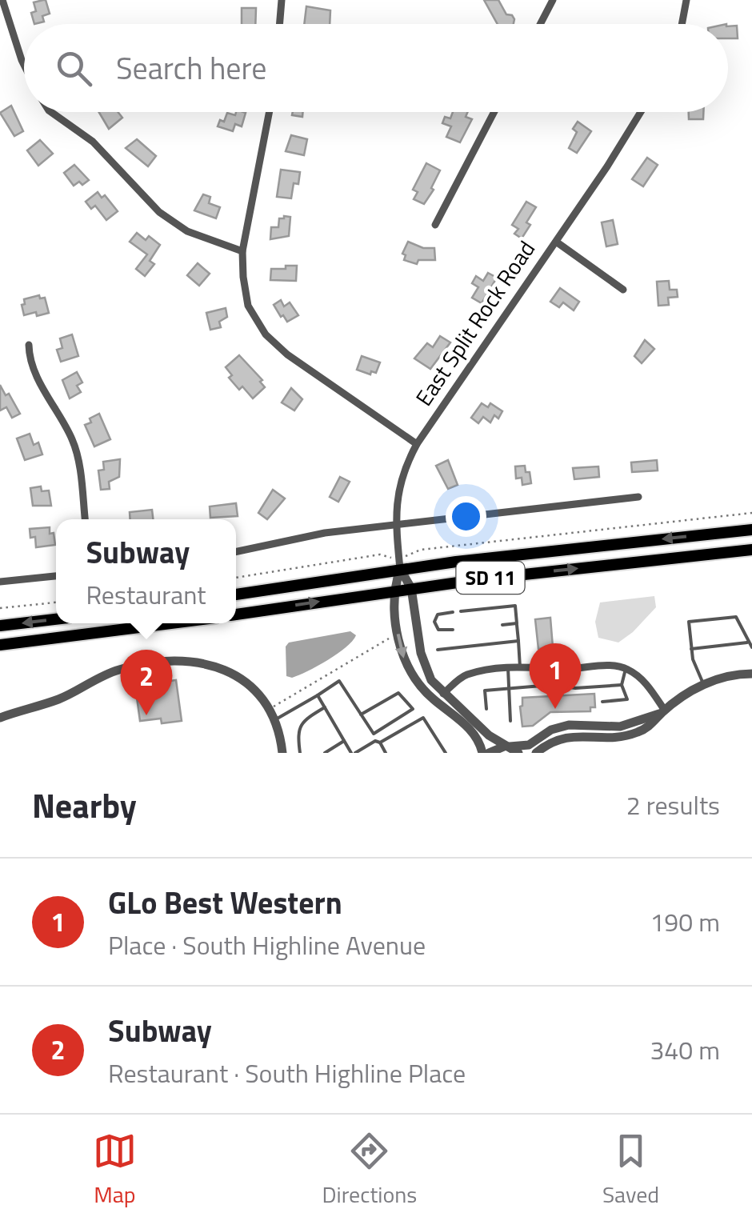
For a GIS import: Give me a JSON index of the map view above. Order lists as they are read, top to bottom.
{
  "streets": {
    "highway": ["SD 11"],
    "street": ["East Split Rock Road"]
  },
  "crossings": [
    ["East Split Rock Road", "SD 11"]
  ],
  "page": {
    "search": "Search here",
    "popup": ["Subway", "Restaurant"],
    "pins": ["1", "2"],
    "heading": ["Nearby", "2 results"],
    "list": [
      {
        "mark": "1",
        "name": "GLo Best Western",
        "note": "Place · South Highline Avenue",
        "value": "190 m"
      },
      {
        "mark": "2",
        "name": "Subway",
        "note": "Restaurant · South Highline Place",
        "value": "340 m"
      }
    ],
    "nav": ["Map", "Directions", "Saved"]
  }
}
